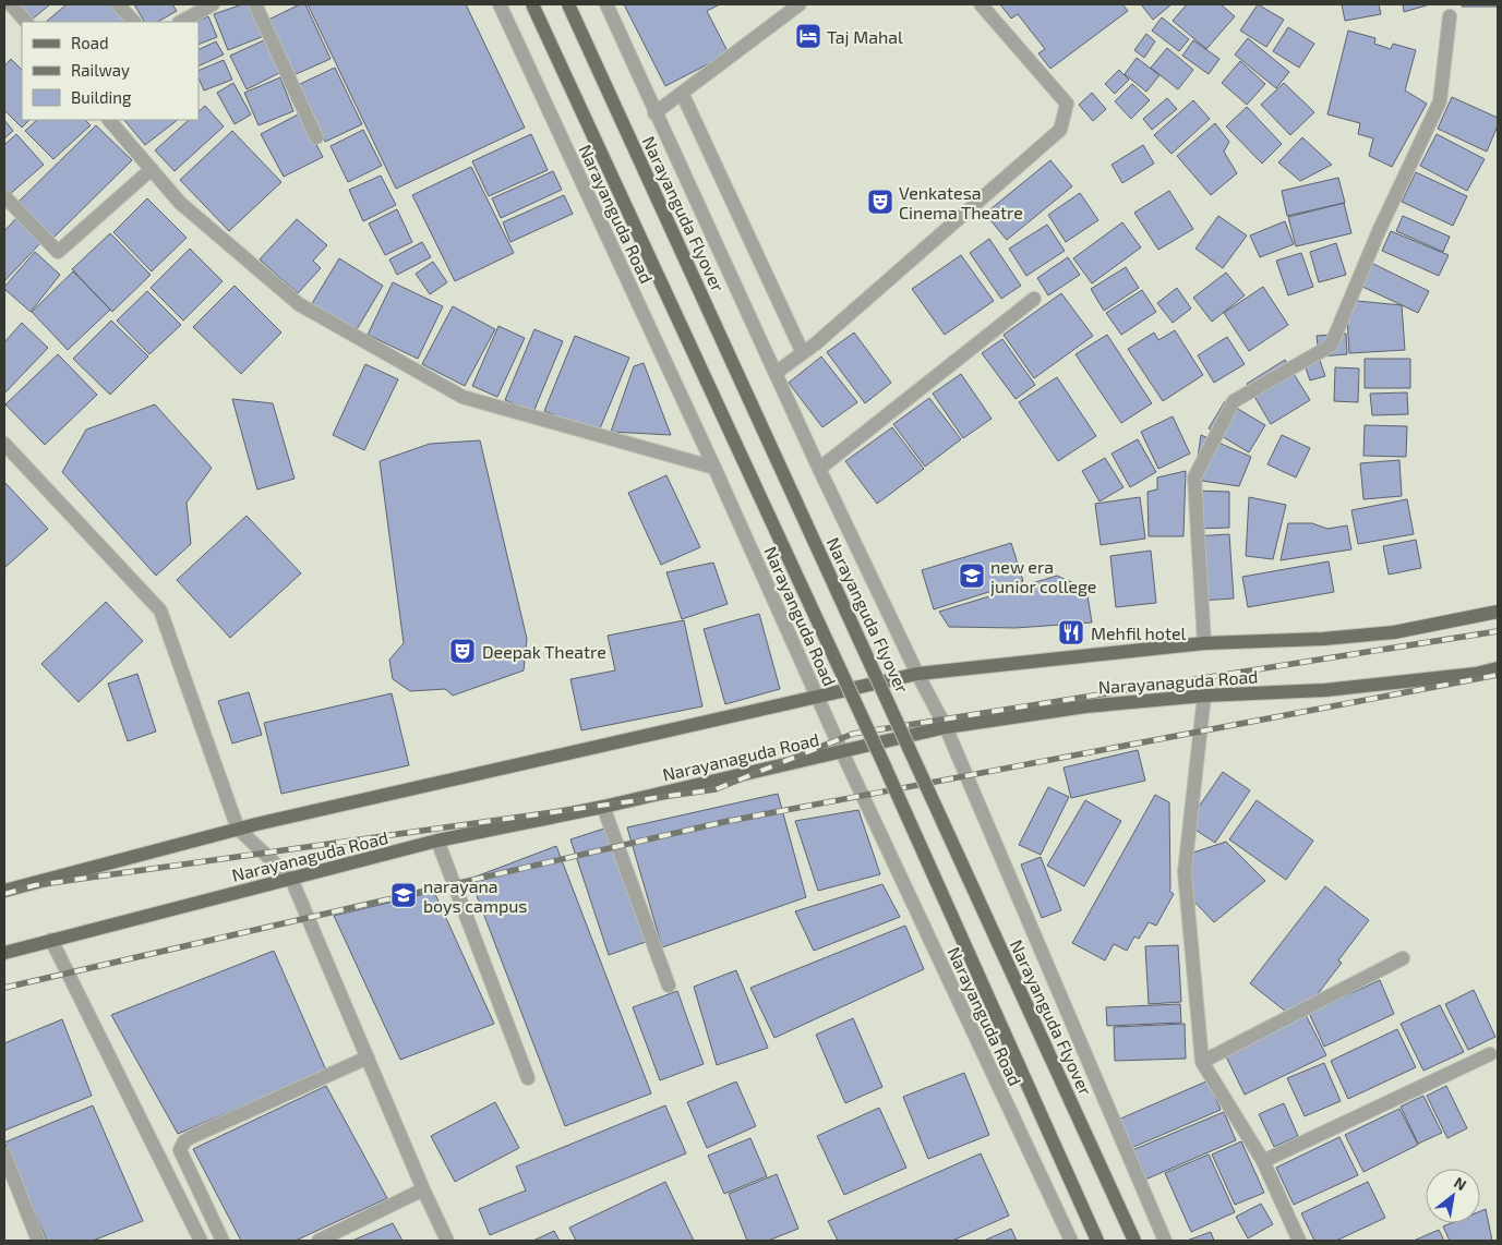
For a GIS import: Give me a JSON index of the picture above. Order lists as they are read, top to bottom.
{
  "streets": {
    "main road": ["Narayanguda Flyover", "Narayanaguda Road"],
    "street": ["Narayanguda Road"]
  },
  "crossings": [
    ["Narayanguda Road", "Narayanaguda Road"]
  ],
  "places": {
    "hotel": ["Taj Mahal"],
    "theatre": ["Venkatesa Cinema Theatre", "Deepak Theatre"],
    "school or university": ["new era junior college", "narayana boys campus"],
    "restaurant": ["Mehfil hotel"]
  },
  "legend": ["Road", "Railway", "Building"],
  "north": "top right"
}
